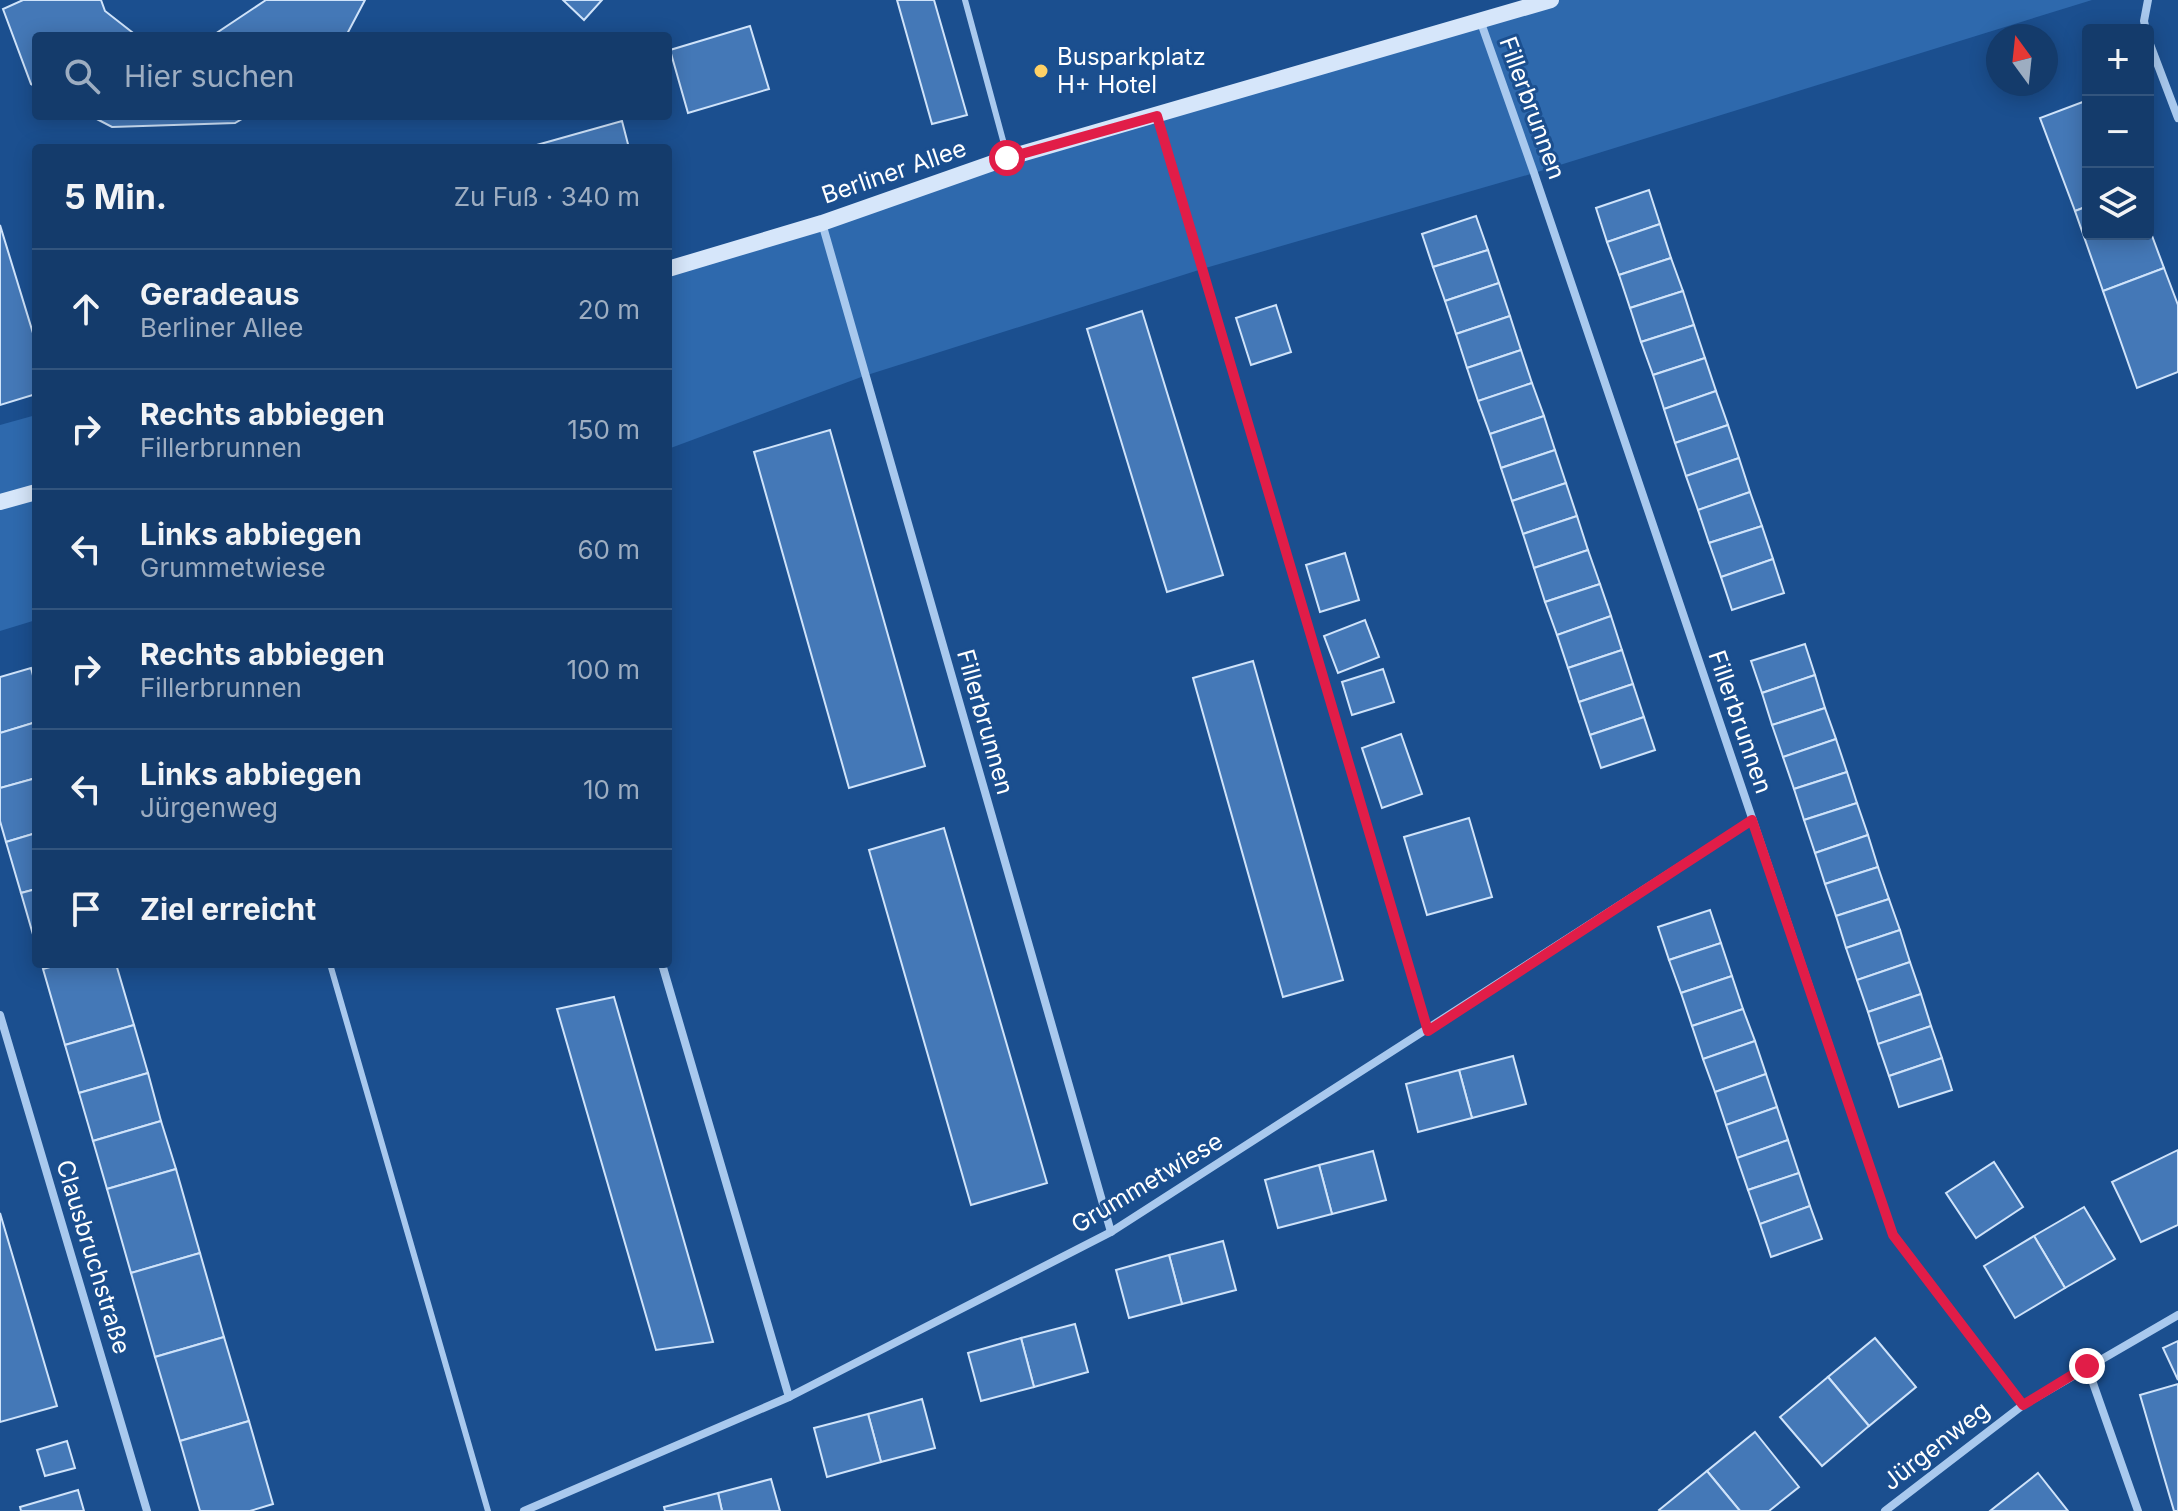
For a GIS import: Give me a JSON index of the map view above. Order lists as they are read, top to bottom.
{
  "streets": {
    "street": [
      "Fillerbrunnen",
      "Berliner Allee",
      "Grummetwiese",
      "Clausbruchstraße",
      "Jürgenweg"
    ]
  },
  "crossings": [
    ["Fillerbrunnen", "Berliner Allee"],
    ["Fillerbrunnen", "Grummetwiese"],
    ["Fillerbrunnen", "Jürgenweg"]
  ],
  "places": ["Busparkplatz H+ Hotel"],
  "north": "top",
  "page": {
    "map_buttons": ["+", "−"],
    "search": "Hier suchen",
    "heading": ["5 Min.", "Zu Fuß · 340 m"],
    "list": [
      ["Geradeaus", "Berliner Allee", "20 m"],
      ["Rechts abbiegen", "Fillerbrunnen", "150 m"],
      ["Links abbiegen", "Grummetwiese", "60 m"],
      ["Rechts abbiegen", "Fillerbrunnen", "100 m"],
      ["Links abbiegen", "Jürgenweg", "10 m"],
      "Ziel erreicht"
    ]
  }
}
